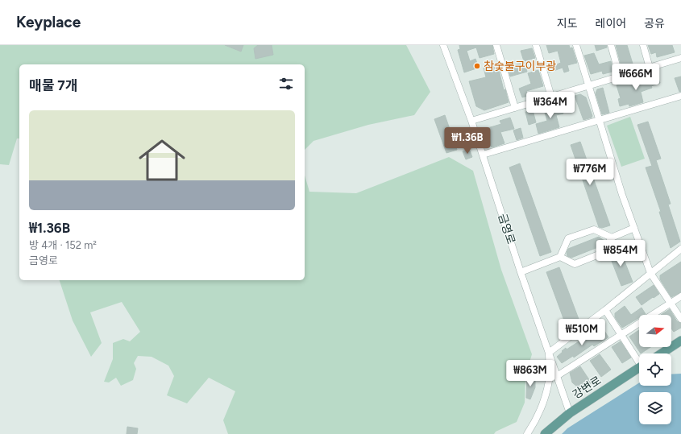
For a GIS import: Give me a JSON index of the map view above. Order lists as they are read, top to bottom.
{
  "streets": {
    "main road": ["강변로"],
    "street": ["금영로"]
  },
  "crossings": [
    ["금영로", "강변로"]
  ],
  "places": ["참숯불구이부광"],
  "north": "right",
  "page": {
    "header": "Keyplace",
    "nav": ["지도", "레이어", "공유"],
    "price": [
      "₩666M",
      "₩364M",
      "₩1.36B",
      "₩776M",
      "₩854M",
      "₩510M",
      "₩863M"
    ],
    "heading": "매물 7개",
    "list": [
      {
        "name": "₩1.36B",
        "note": "방 4개 · 152 m² · 금영로"
      }
    ]
  }
}
